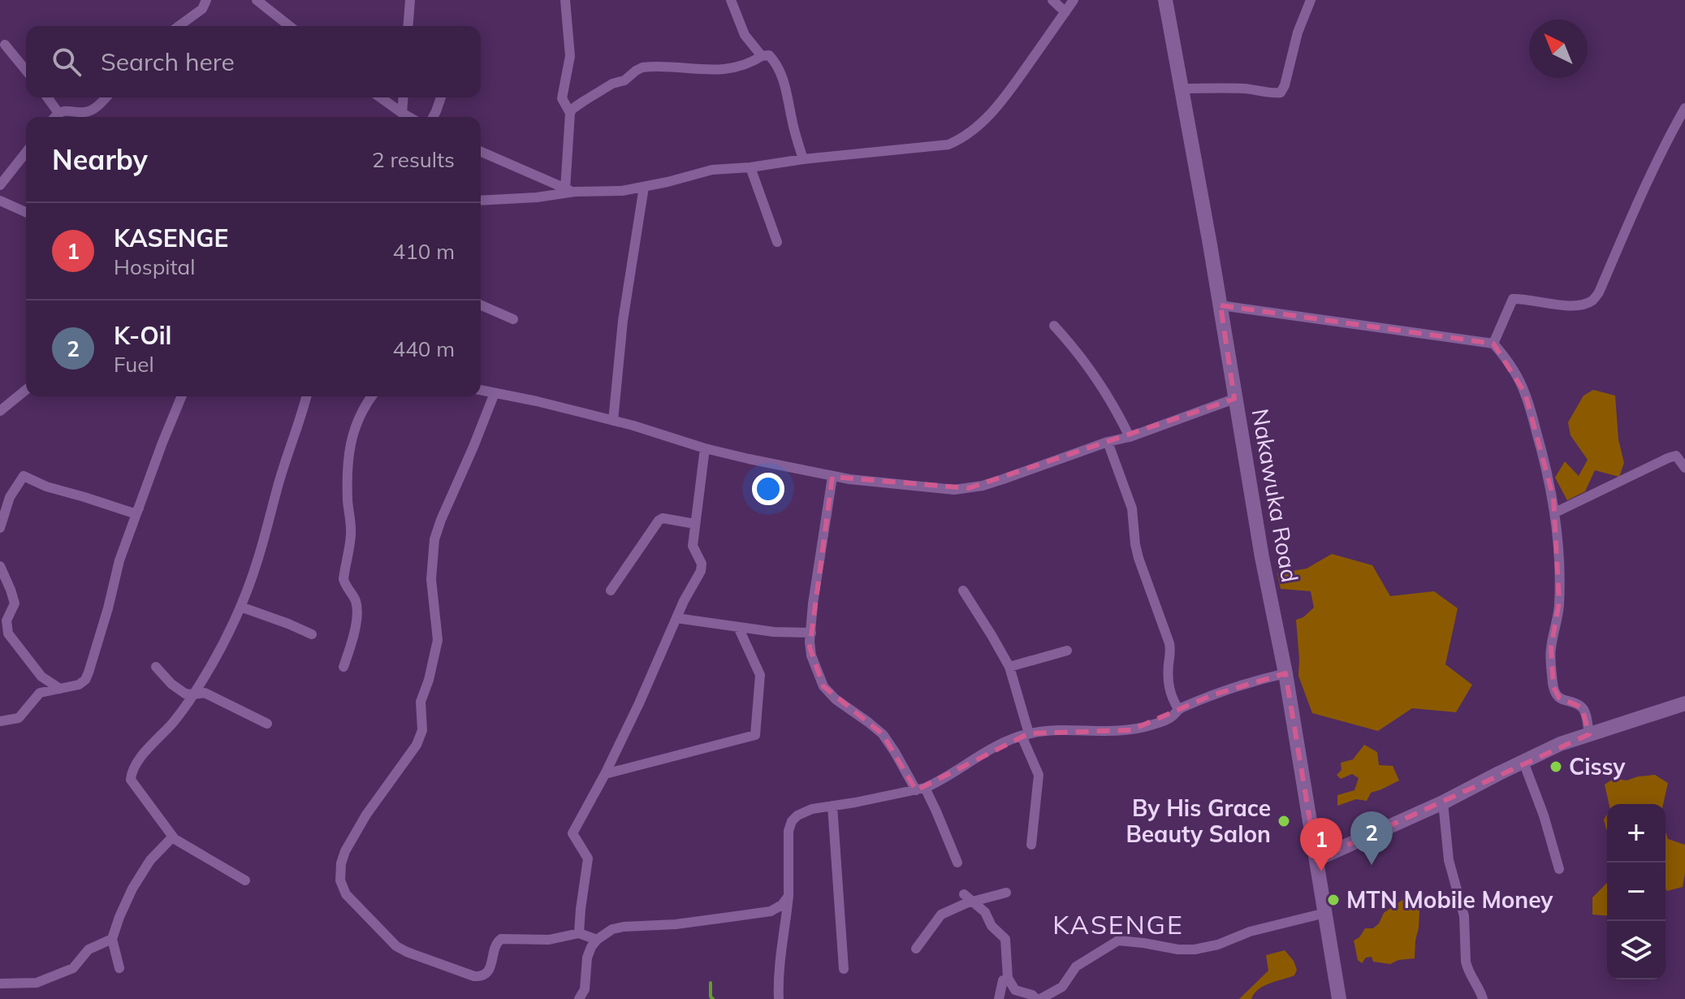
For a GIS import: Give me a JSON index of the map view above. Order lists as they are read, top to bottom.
{
  "streets": {
    "main road": ["Nakawuka Road"]
  },
  "districts": ["KASENGE"],
  "places": ["Cissy", "By His Grace Beauty Salon", "MTN Mobile Money"],
  "north": "top left",
  "page": {
    "search": "Search here",
    "heading": ["Nearby", "2 results"],
    "list": [
      {
        "mark": "1",
        "name": "KASENGE",
        "note": "Hospital",
        "value": "410 m"
      },
      {
        "mark": "2",
        "name": "K-Oil",
        "note": "Fuel",
        "value": "440 m"
      }
    ],
    "map_buttons": ["+", "−"],
    "pins": ["2", "1"]
  }
}
